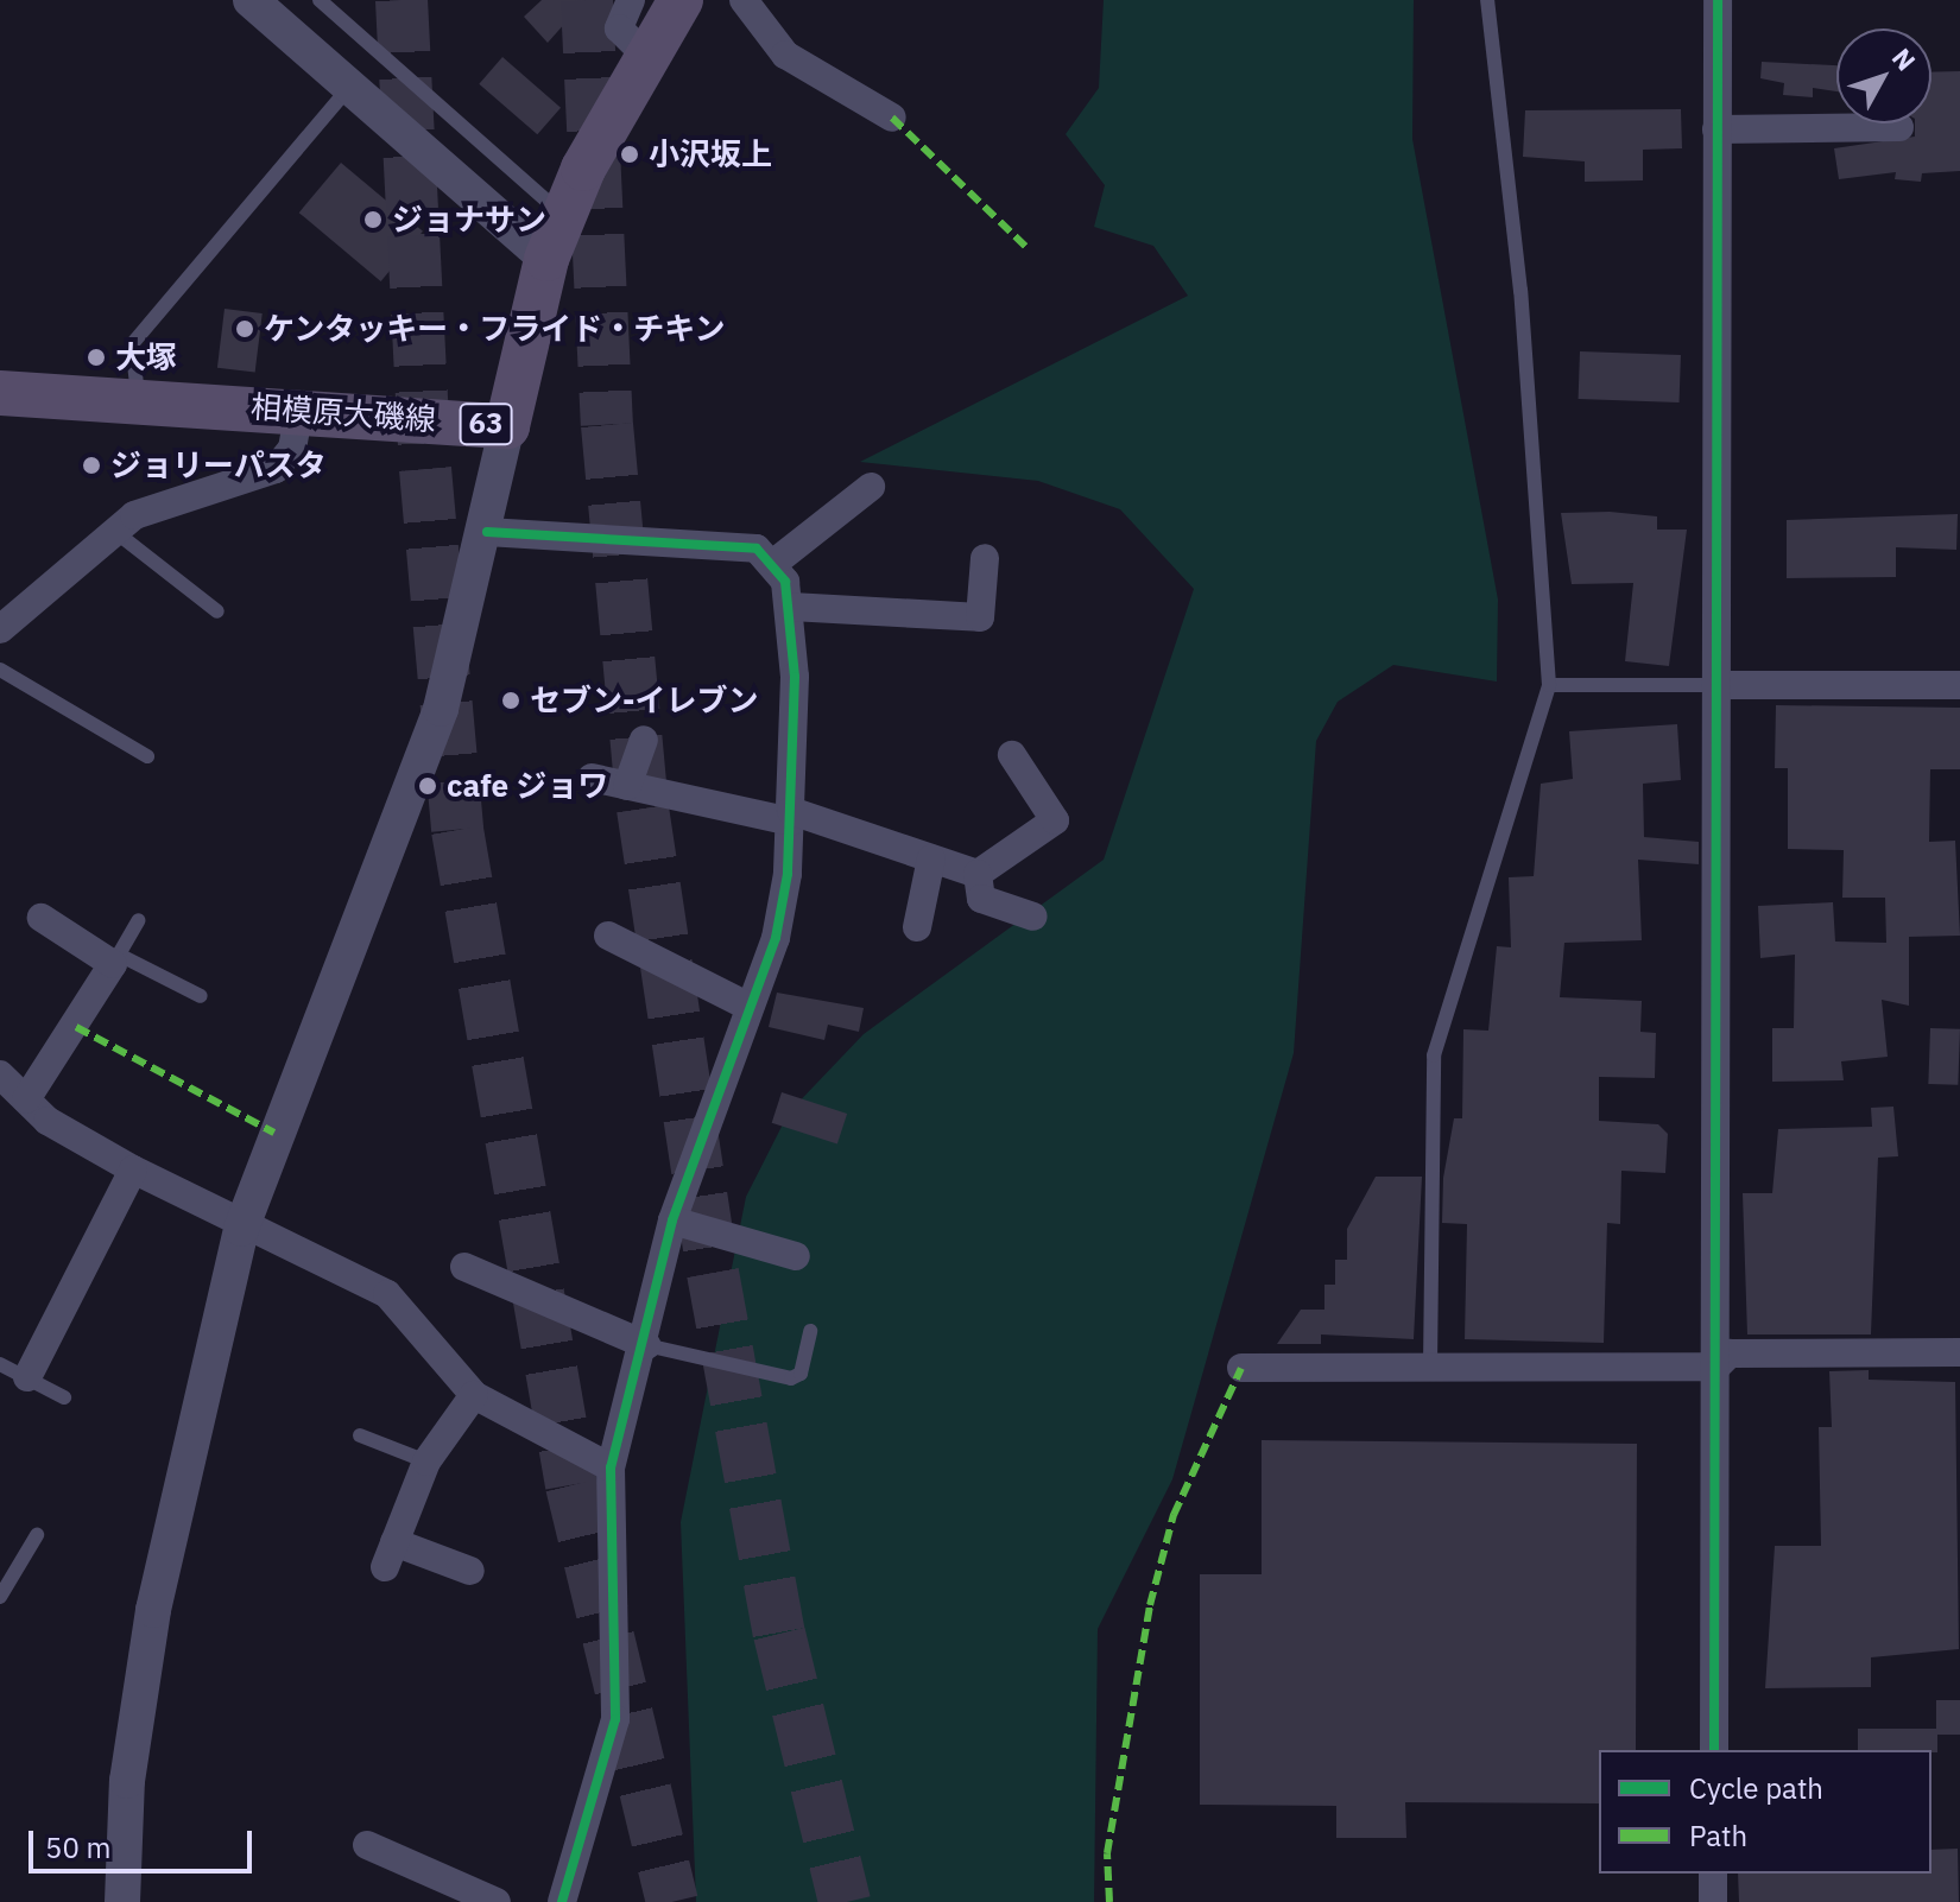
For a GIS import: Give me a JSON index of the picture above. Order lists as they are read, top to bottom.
{
  "streets": {
    "main road": ["相模原大磯線", "63"]
  },
  "crossings": [
    ["相模原大磯線", "63"]
  ],
  "places": [
    "小沢坂上",
    "ジョナサン",
    "ケンタッキー・フライド・チキン",
    "大塚",
    "ジョリーパスタ",
    "セブン-イレブン",
    "cafe ジョワ"
  ],
  "legend": ["Cycle path", "Path"],
  "scale_bar": "50 m",
  "north": "top right"
}
